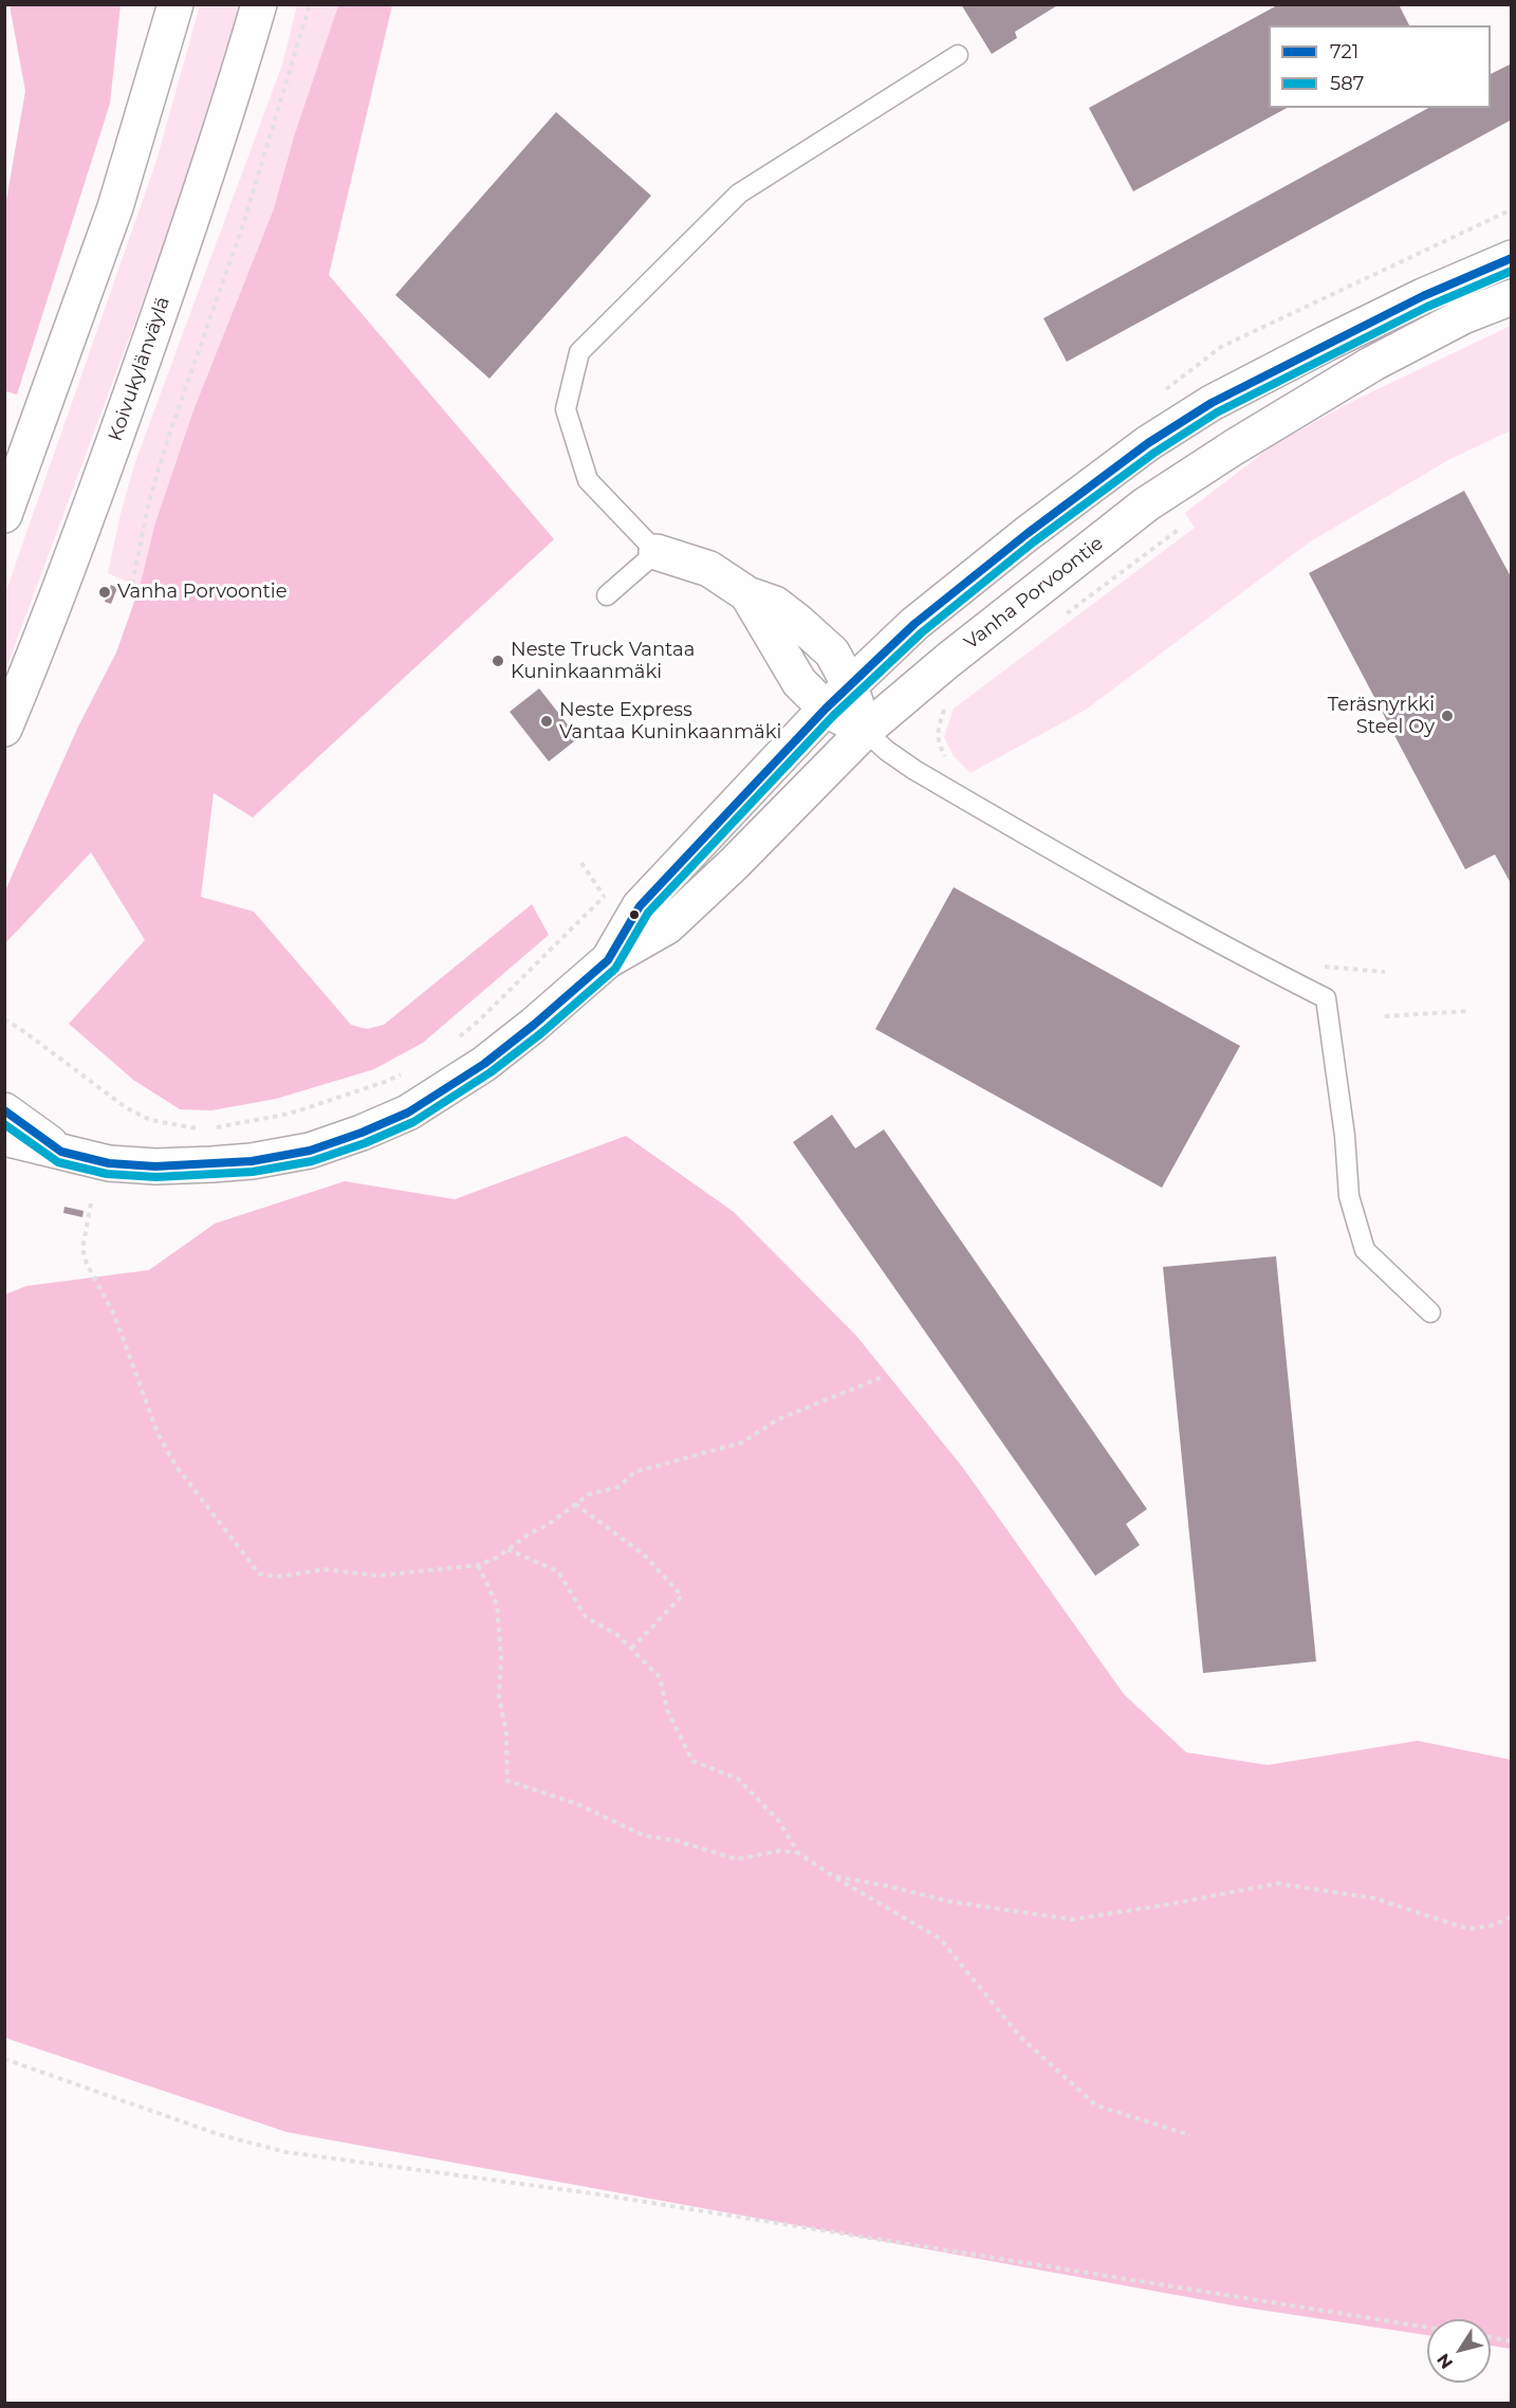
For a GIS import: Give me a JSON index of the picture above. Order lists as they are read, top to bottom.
{
  "streets": {
    "main road": ["Koivukylänväylä", "Vanha Porvoontie"]
  },
  "places": [
    "Vanha Porvoontie",
    "Neste Truck Vantaa Kuninkaanmäki",
    "Teräsnyrkki Steel Oy",
    "Neste Express Vantaa Kuninkaanmäki"
  ],
  "lines": ["transit line 721", "transit line 587"],
  "legend": ["721", "587"],
  "north": "bottom left"
}
